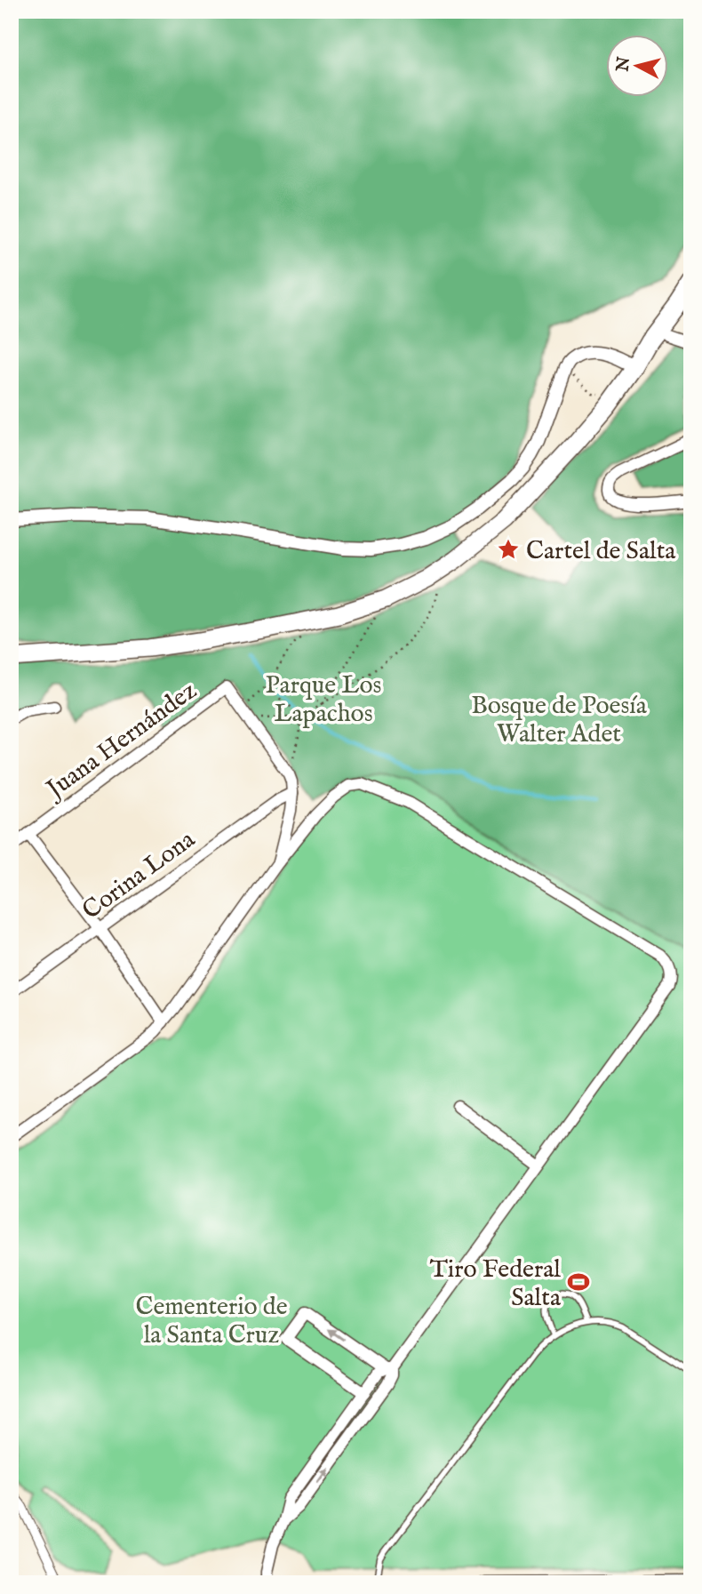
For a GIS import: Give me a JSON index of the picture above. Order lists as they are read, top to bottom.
{
  "streets": {
    "street": ["Juana Hernández", "Corina Lona"]
  },
  "parks": ["Parque Los Lapachos", "Bosque de Poesía Walter Adet", "Cementerio de la Santa Cruz"],
  "places": {
    "place": ["Cartel de Salta"],
    "sports": ["Tiro Federal Salta"]
  },
  "north": "left"
}
